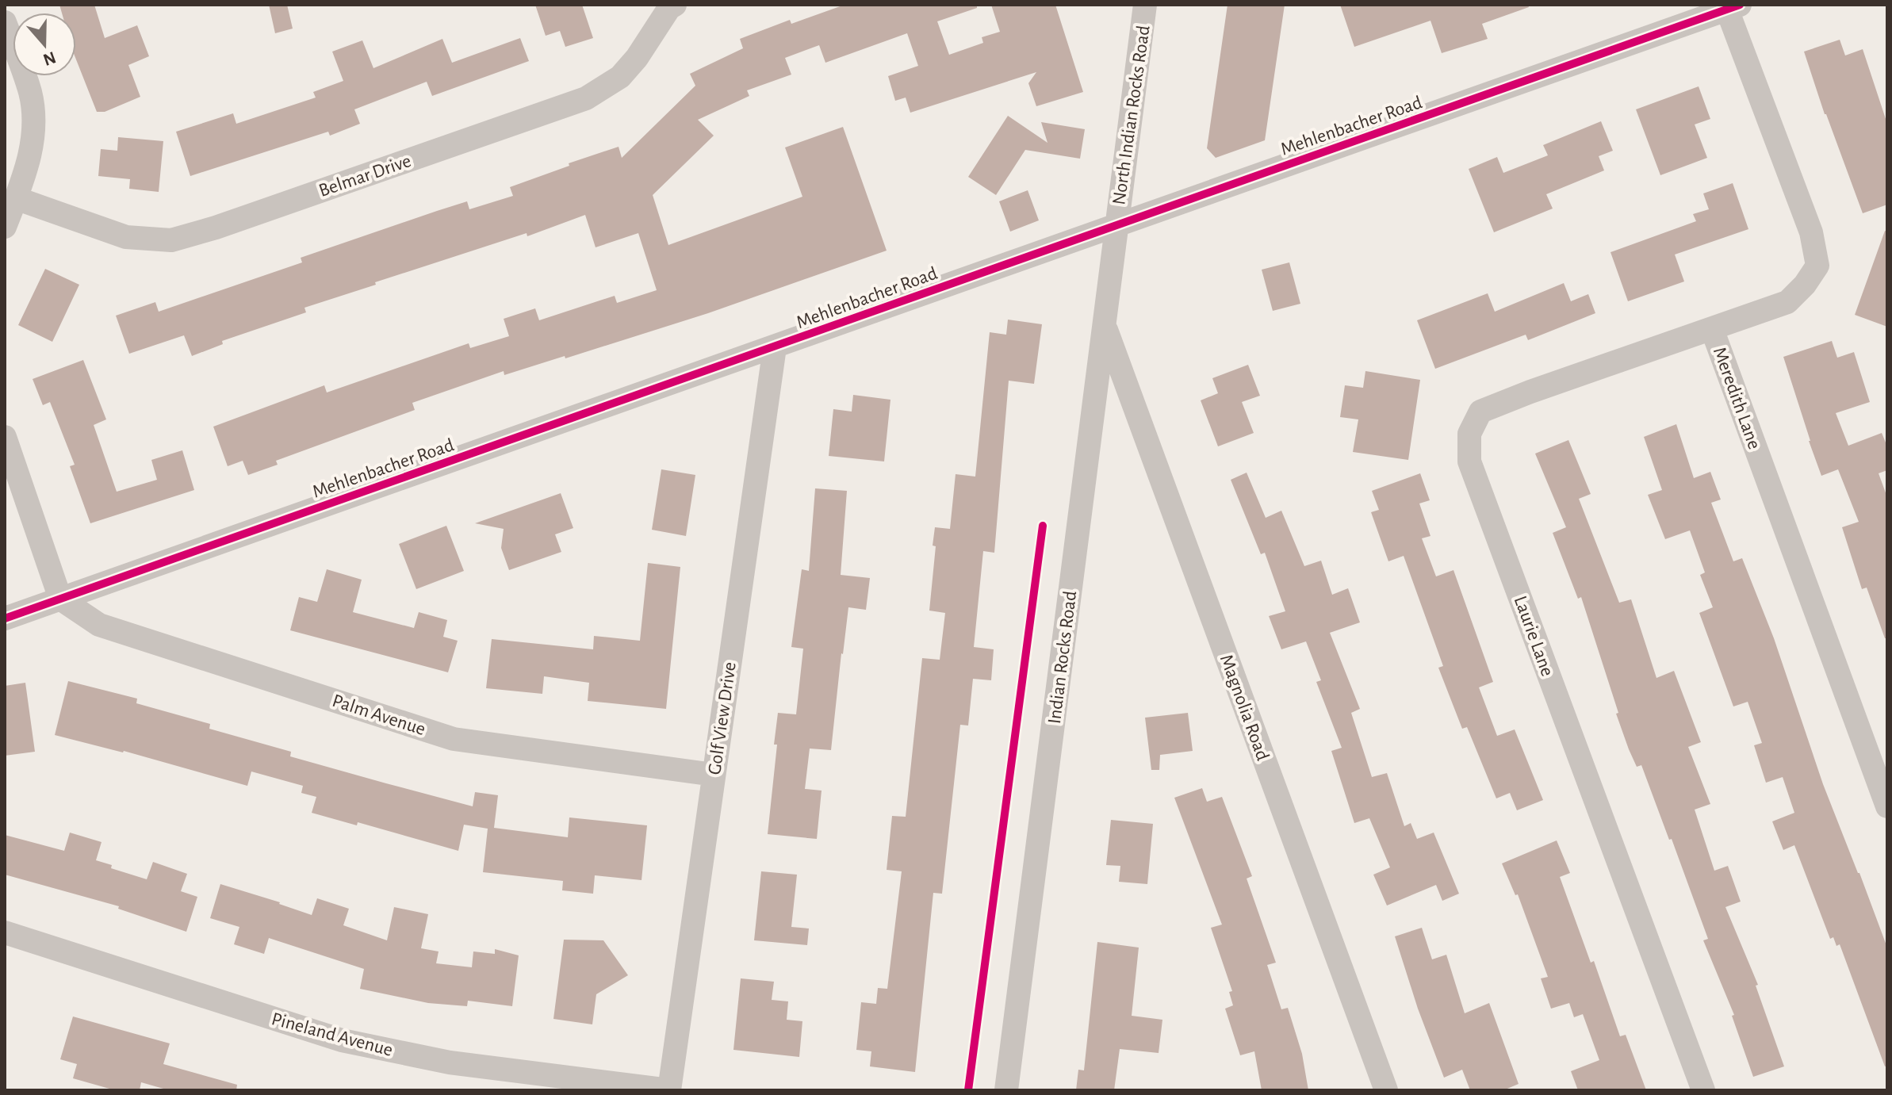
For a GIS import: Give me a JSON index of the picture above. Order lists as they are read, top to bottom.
{
  "streets": {
    "street": [
      "North Indian Rocks Road",
      "Mehlenbacher Road",
      "Belmar Drive",
      "Meredith Lane",
      "Laurie Lane",
      "Indian Rocks Road",
      "Magnolia Road",
      "Palm Avenue",
      "Golf View Drive",
      "Pineland Avenue"
    ]
  },
  "crossings": [
    ["North Indian Rocks Road", "Mehlenbacher Road"],
    ["North Indian Rocks Road", "Indian Rocks Road"],
    ["Mehlenbacher Road", "Meredith Lane"],
    ["Mehlenbacher Road", "Indian Rocks Road"],
    ["Mehlenbacher Road", "Palm Avenue"],
    ["Mehlenbacher Road", "Golf View Drive"],
    ["Meredith Lane", "Laurie Lane"],
    ["Indian Rocks Road", "Magnolia Road"],
    ["Palm Avenue", "Golf View Drive"],
    ["Golf View Drive", "Pineland Avenue"]
  ],
  "north": "bottom"
}
